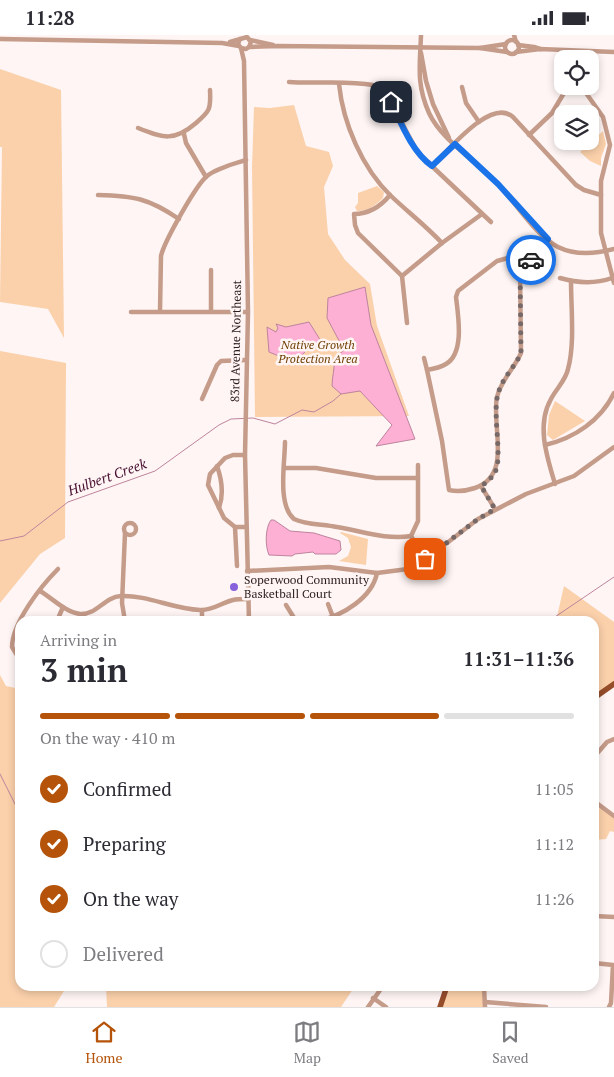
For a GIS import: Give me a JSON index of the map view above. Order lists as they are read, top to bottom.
{
  "streets": {
    "street": ["83rd Avenue Northeast"]
  },
  "water": ["Hulbert Creek"],
  "parks": ["Native Growth Protection Area"],
  "places": ["Soperwood Community Basketball Court"],
  "page": {
    "status": "11:28",
    "heading": ["3 min", "Arriving in", "11:31–11:36"],
    "bar": "On the way · 410 m",
    "list": [
      ["Confirmed", "11:05"],
      ["Preparing", "11:12"],
      ["On the way", "11:26"],
      "Delivered"
    ],
    "tabs": ["Home", "Map", "Saved"]
  }
}
